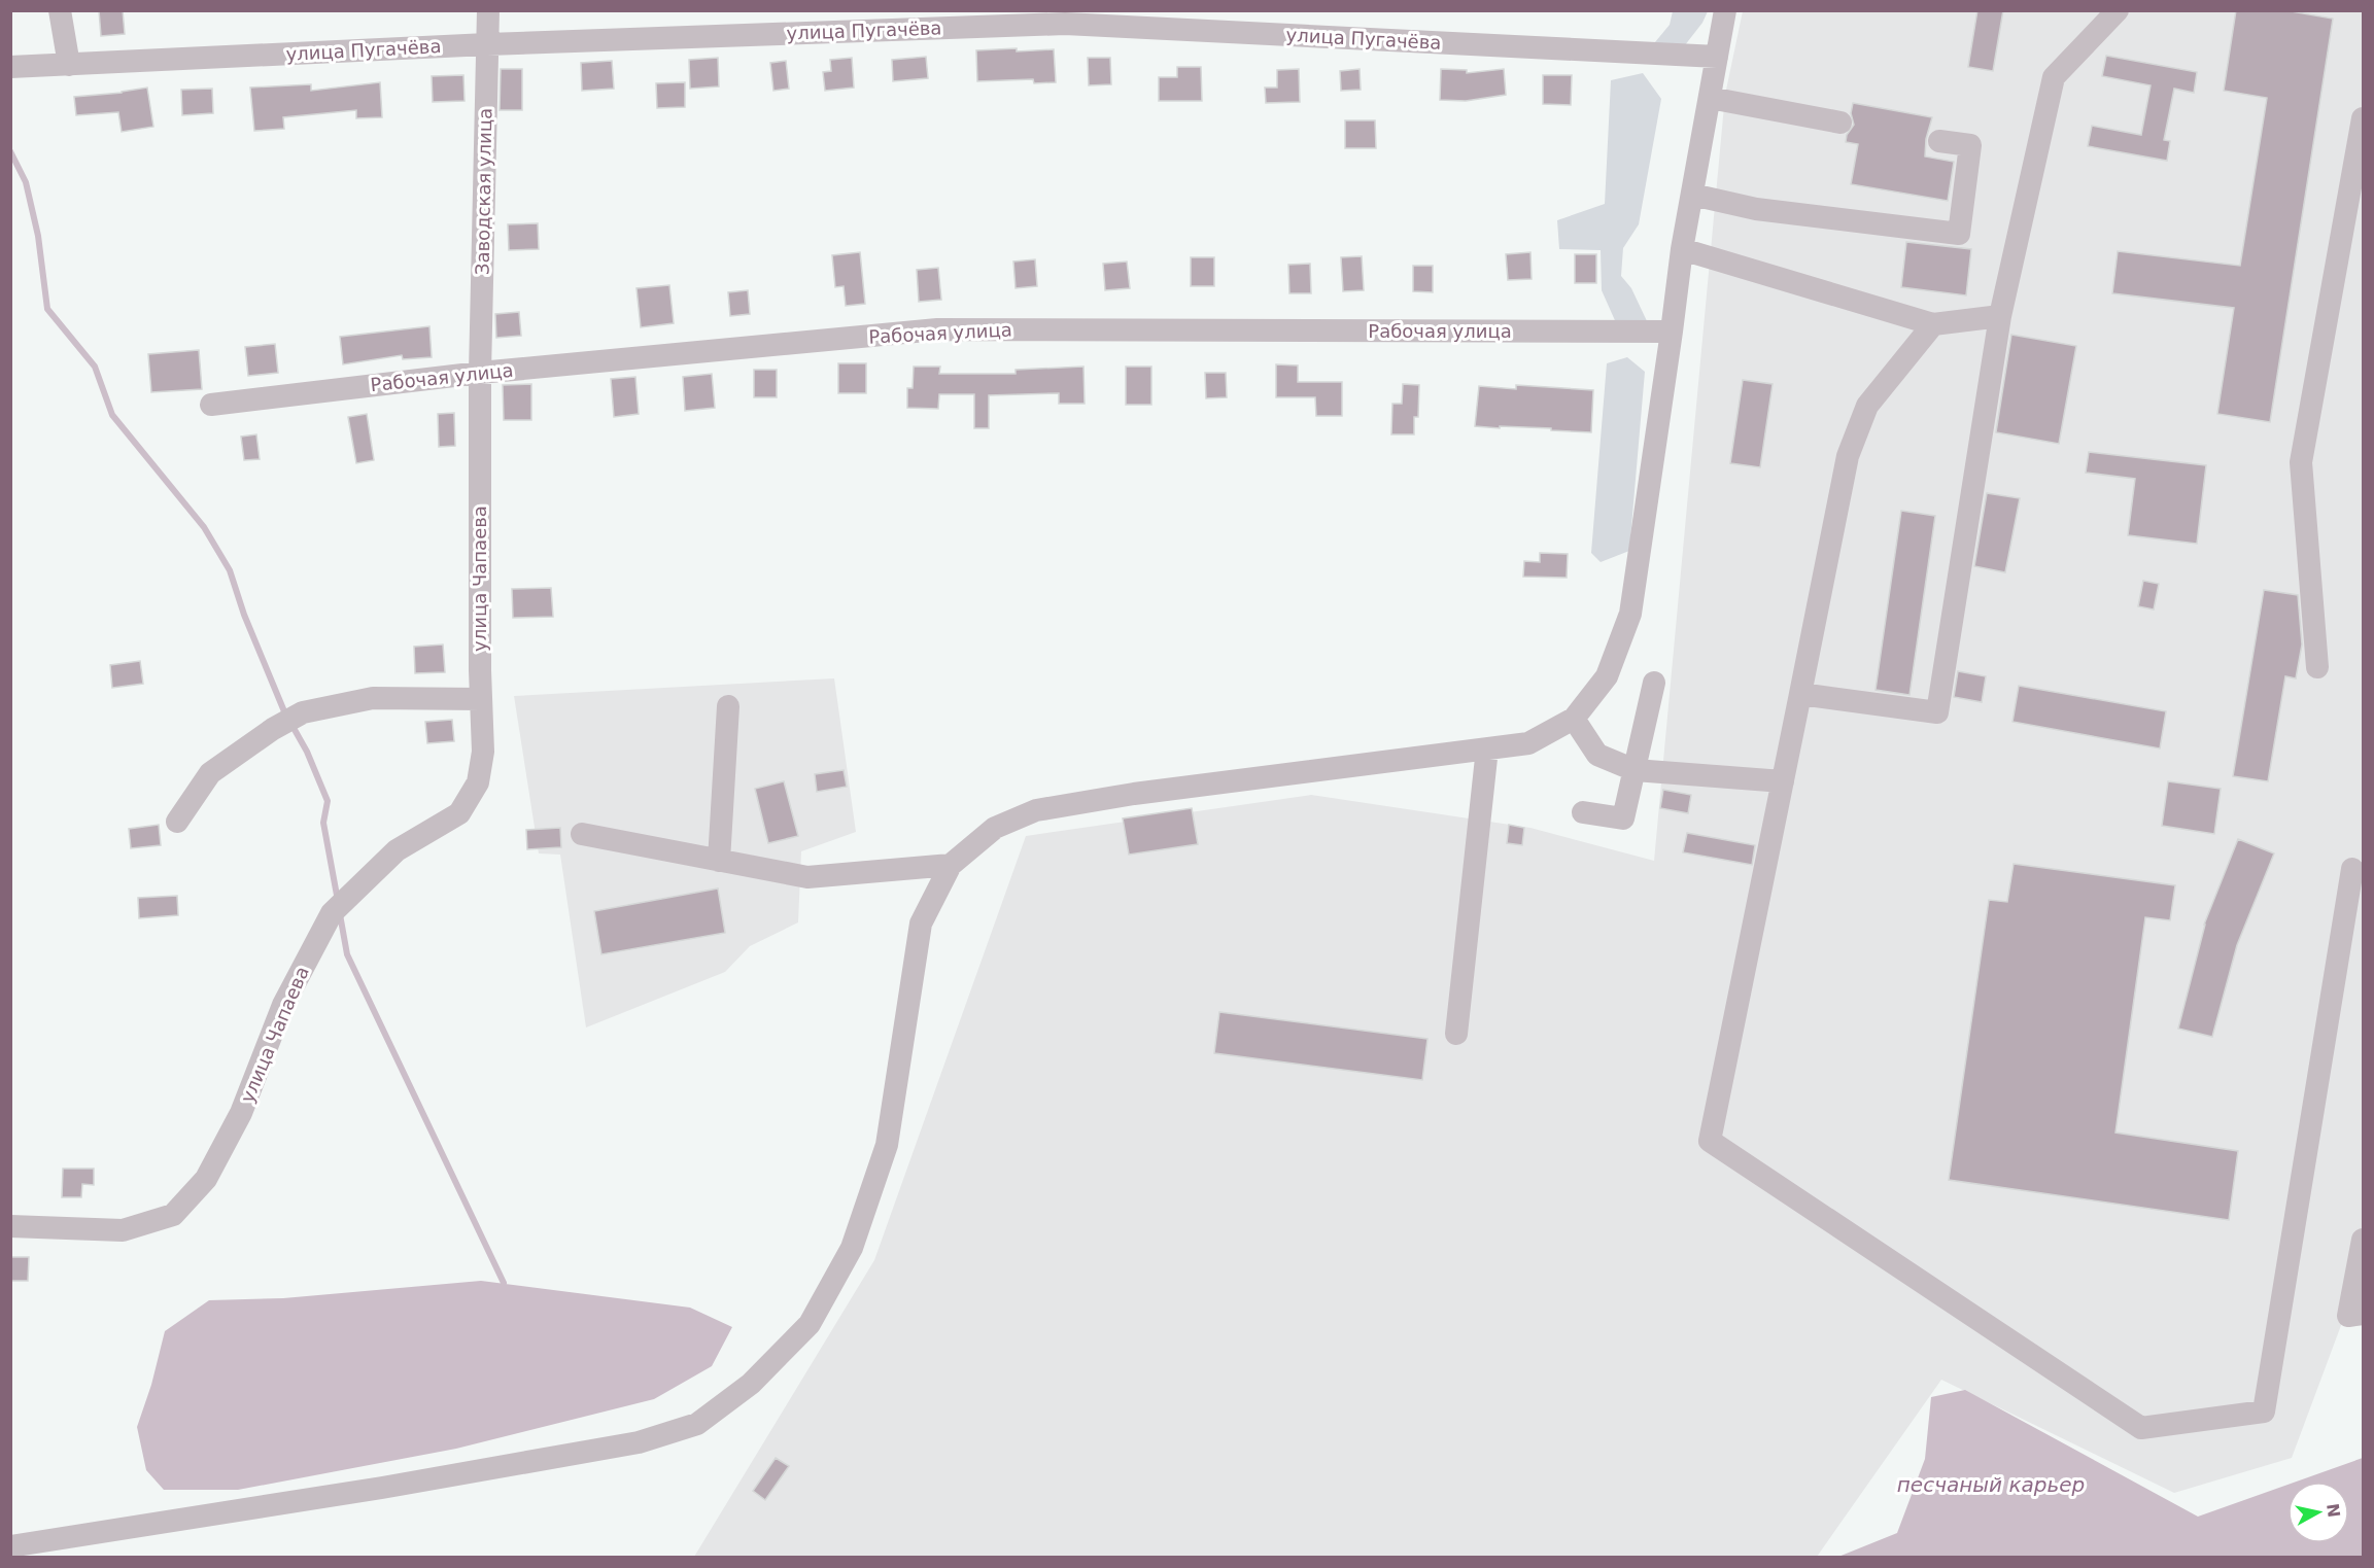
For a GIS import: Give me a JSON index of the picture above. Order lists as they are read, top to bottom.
{
  "streets": {
    "street": [
      "улица Пугачёва",
      "Заводская улица",
      "Рабочая улица",
      "улица Чапаева"
    ]
  },
  "crossings": [
    ["улица Пугачёва", "Заводская улица"],
    ["Заводская улица", "Рабочая улица"],
    ["Заводская улица", "улица Чапаева"],
    ["Рабочая улица", "улица Чапаева"]
  ],
  "water": ["песчаный карьер"],
  "north": "right"
}
